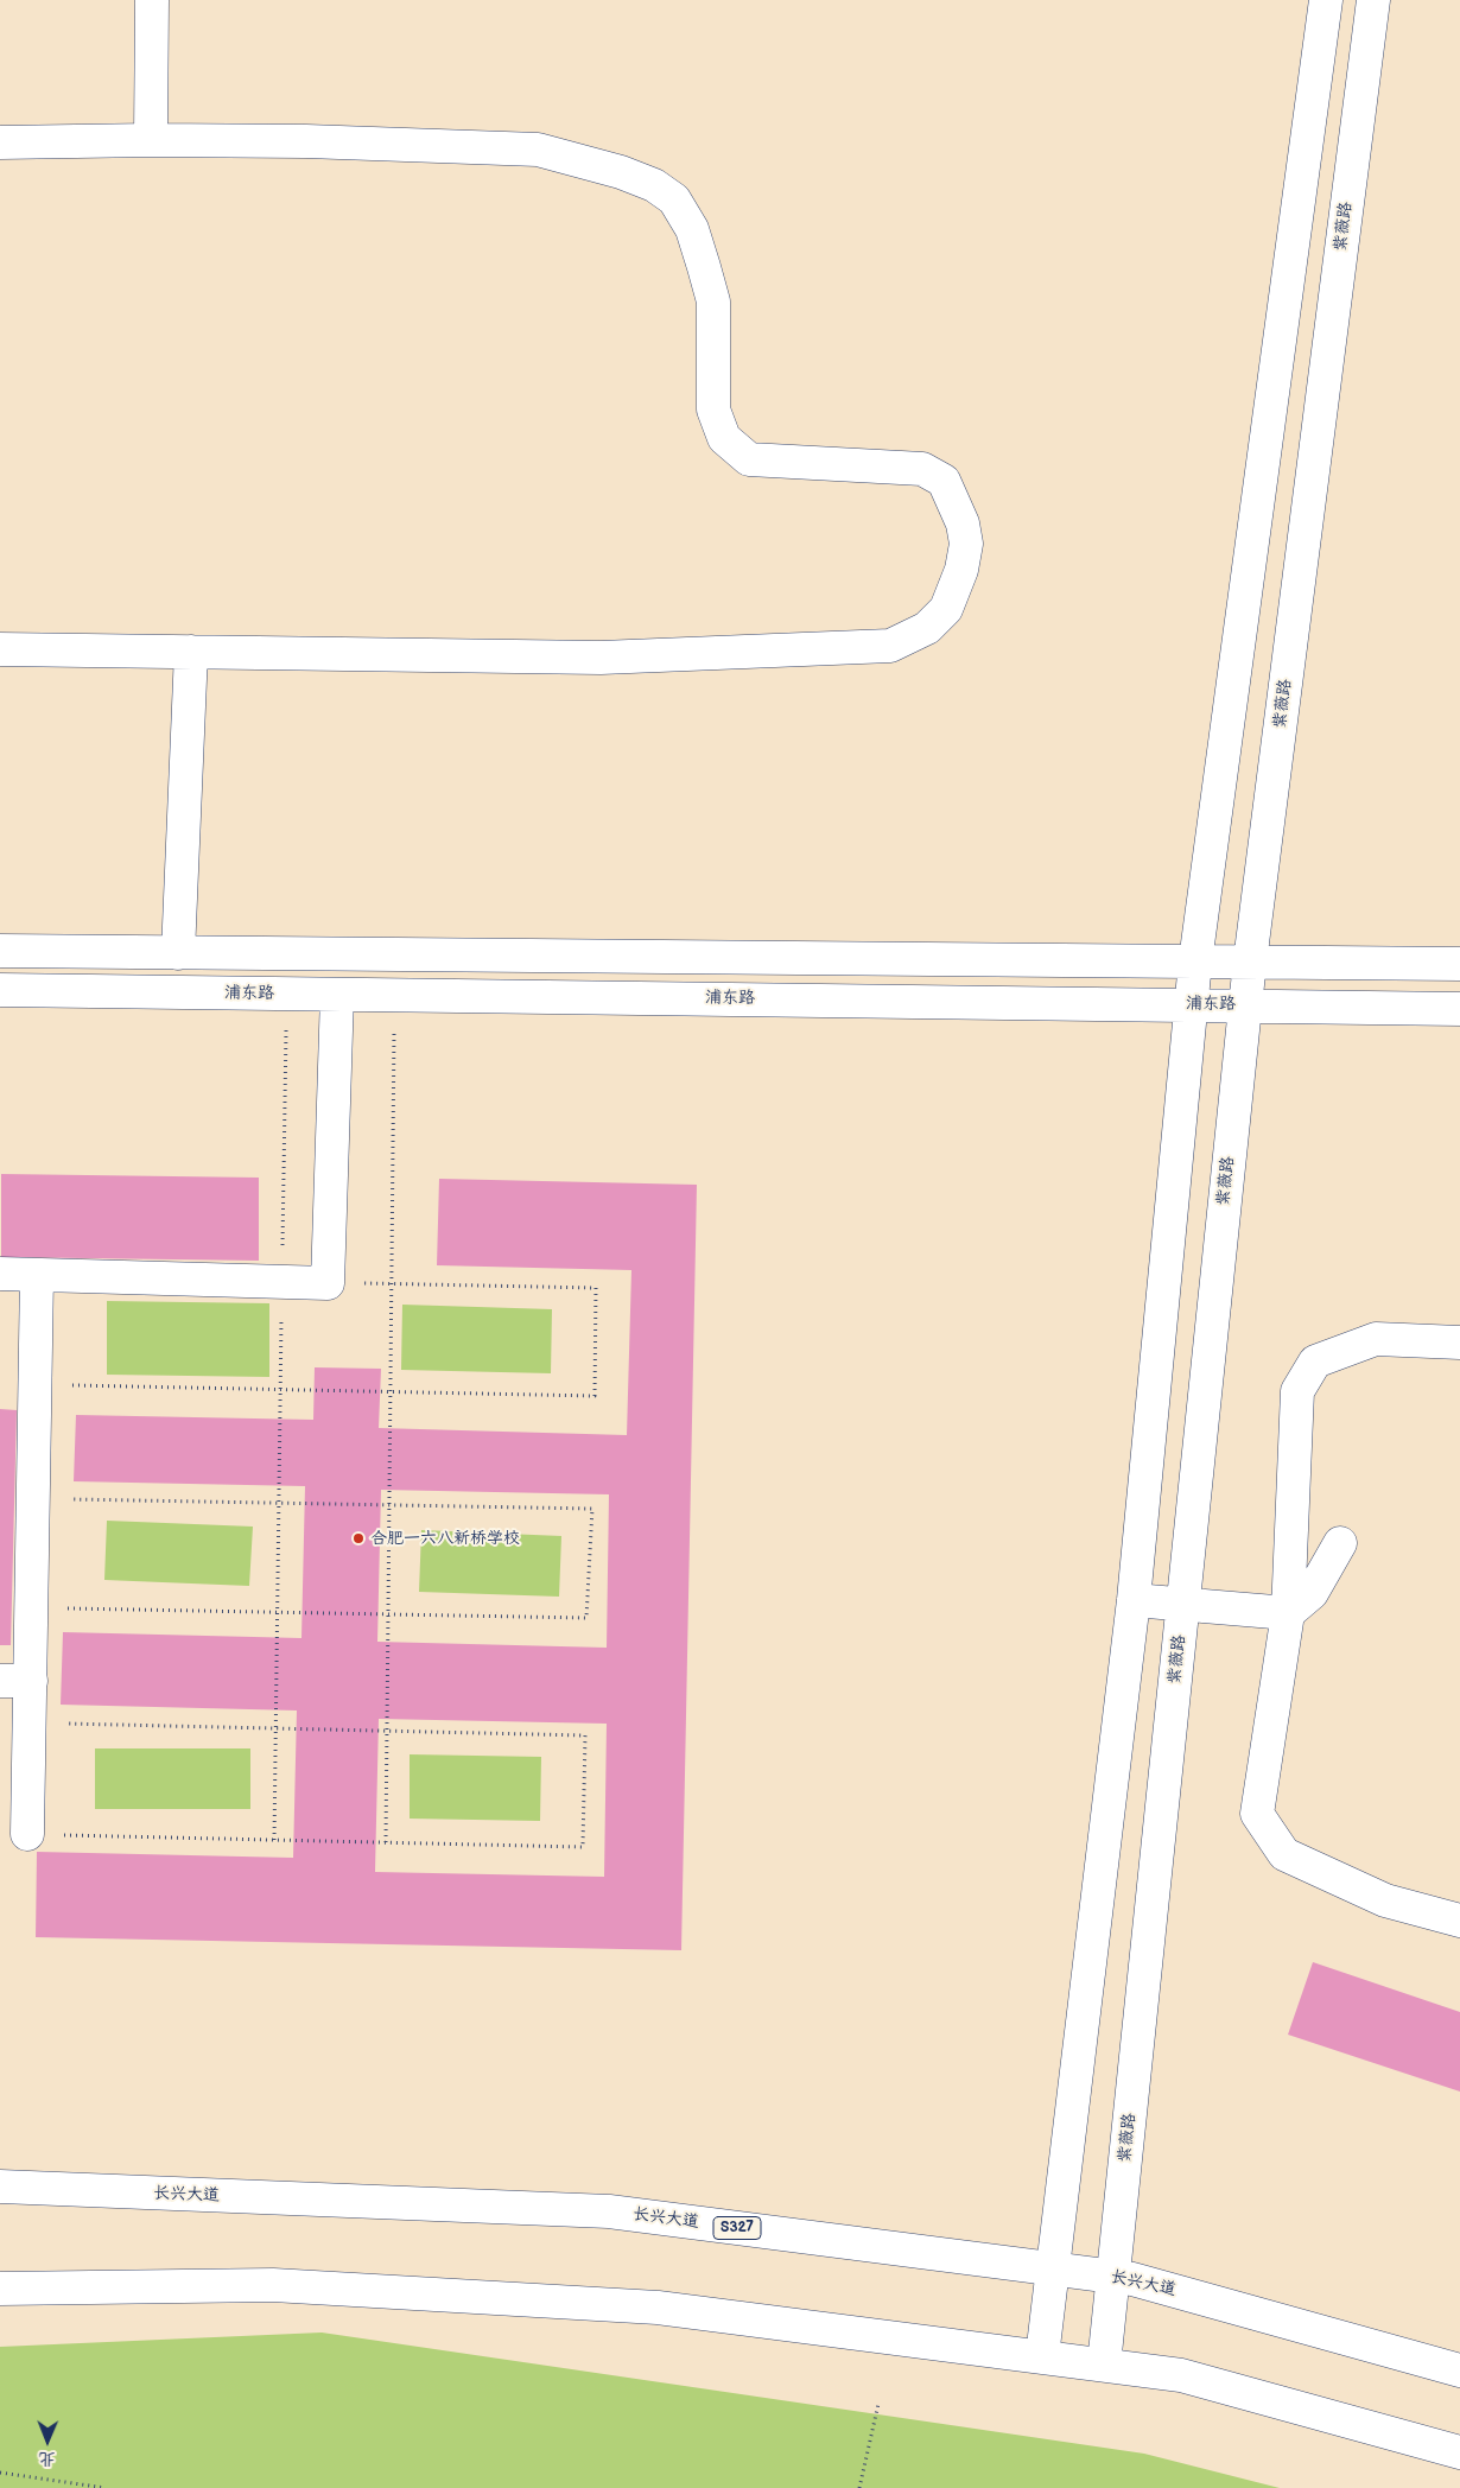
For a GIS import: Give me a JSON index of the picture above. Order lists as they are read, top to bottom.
{
  "streets": {
    "street": [
      "紫薇路",
      "浦东路",
      "长兴大道",
      "S327"
    ]
  },
  "crossings": [
    ["紫薇路", "浦东路"],
    ["紫薇路", "长兴大道"]
  ],
  "places": ["合肥一六八新桥学校"],
  "north": "bottom"
}
